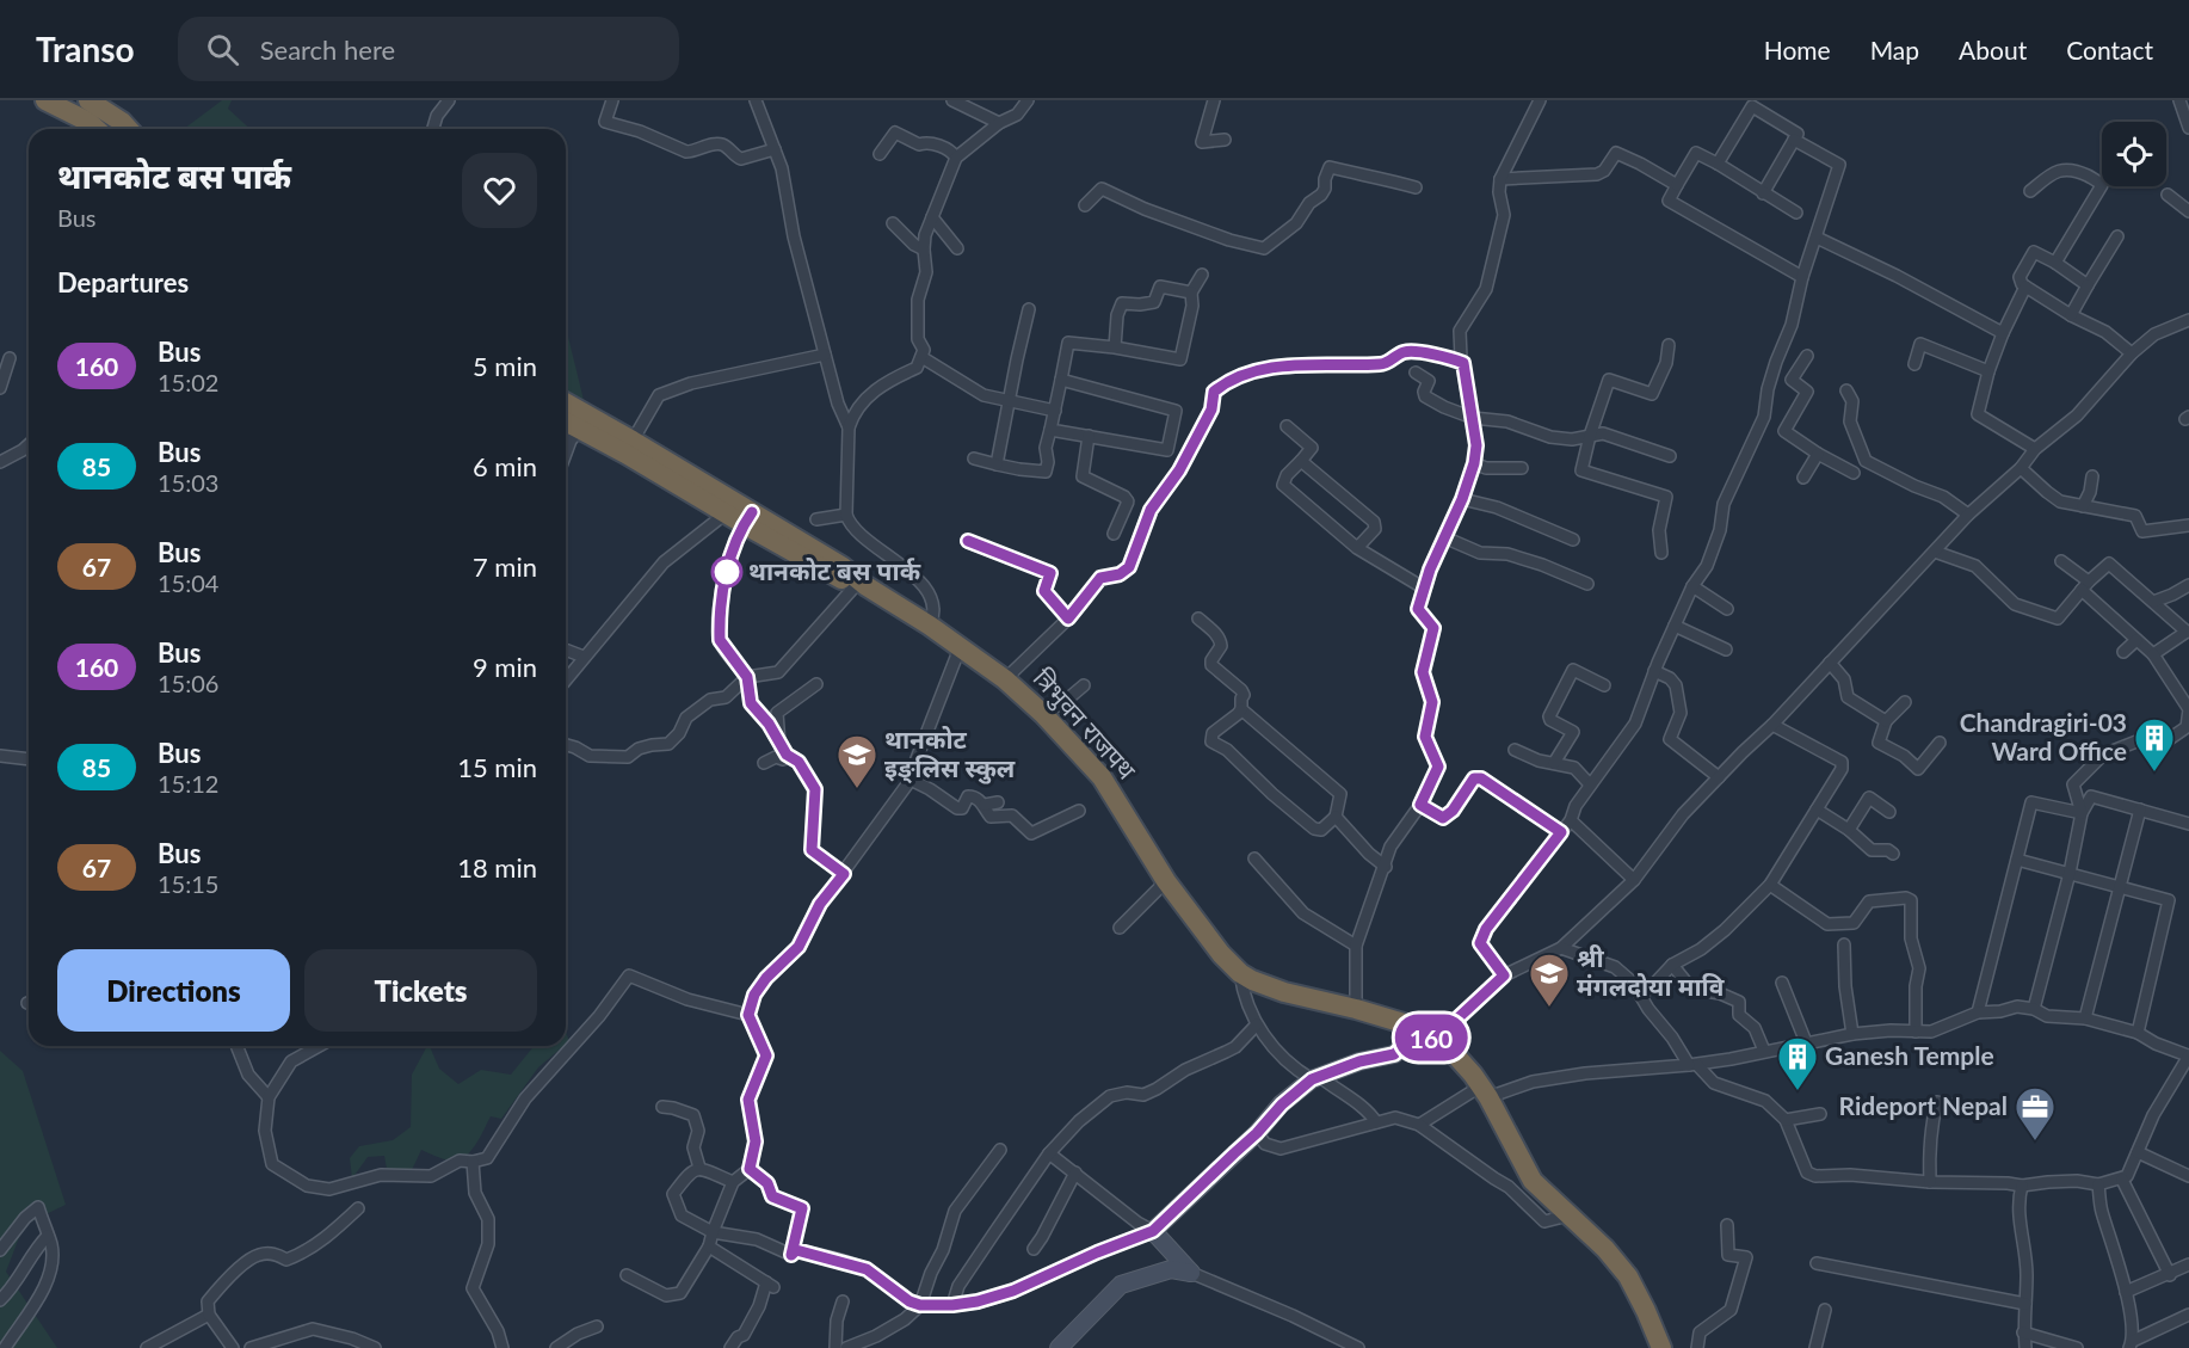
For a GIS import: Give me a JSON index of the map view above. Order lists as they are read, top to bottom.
{
  "streets": {
    "highway": ["त्रिभुवन राजपथ"]
  },
  "places": {
    "other": ["थानकोट बस पार्क"],
    "building": ["Chandragiri-03 Ward Office", "Ganesh Temple"],
    "school or university": ["थानकोट इङ्लिस स्कुल", "श्री मंगलदोया मावि"],
    "office": ["Rideport Nepal"]
  },
  "lines": ["bus line 160"],
  "page": {
    "header": "Transo",
    "search": "Search here",
    "nav": [
      "Home",
      "Map",
      "About",
      "Contact"
    ],
    "on_map": "160",
    "heading": [
      ["थानकोट बस पार्क", "Bus"],
      "Departures"
    ],
    "list": [
      {
        "mark": "160",
        "name": "Bus",
        "note": "15:02",
        "value": "5 min"
      },
      {
        "mark": "85",
        "name": "Bus",
        "note": "15:03",
        "value": "6 min"
      },
      {
        "mark": "67",
        "name": "Bus",
        "note": "15:04",
        "value": "7 min"
      },
      {
        "mark": "160",
        "name": "Bus",
        "note": "15:06",
        "value": "9 min"
      },
      {
        "mark": "85",
        "name": "Bus",
        "note": "15:12",
        "value": "15 min"
      },
      {
        "mark": "67",
        "name": "Bus",
        "note": "15:15",
        "value": "18 min"
      }
    ],
    "buttons": ["Directions", "Tickets"]
  }
}
